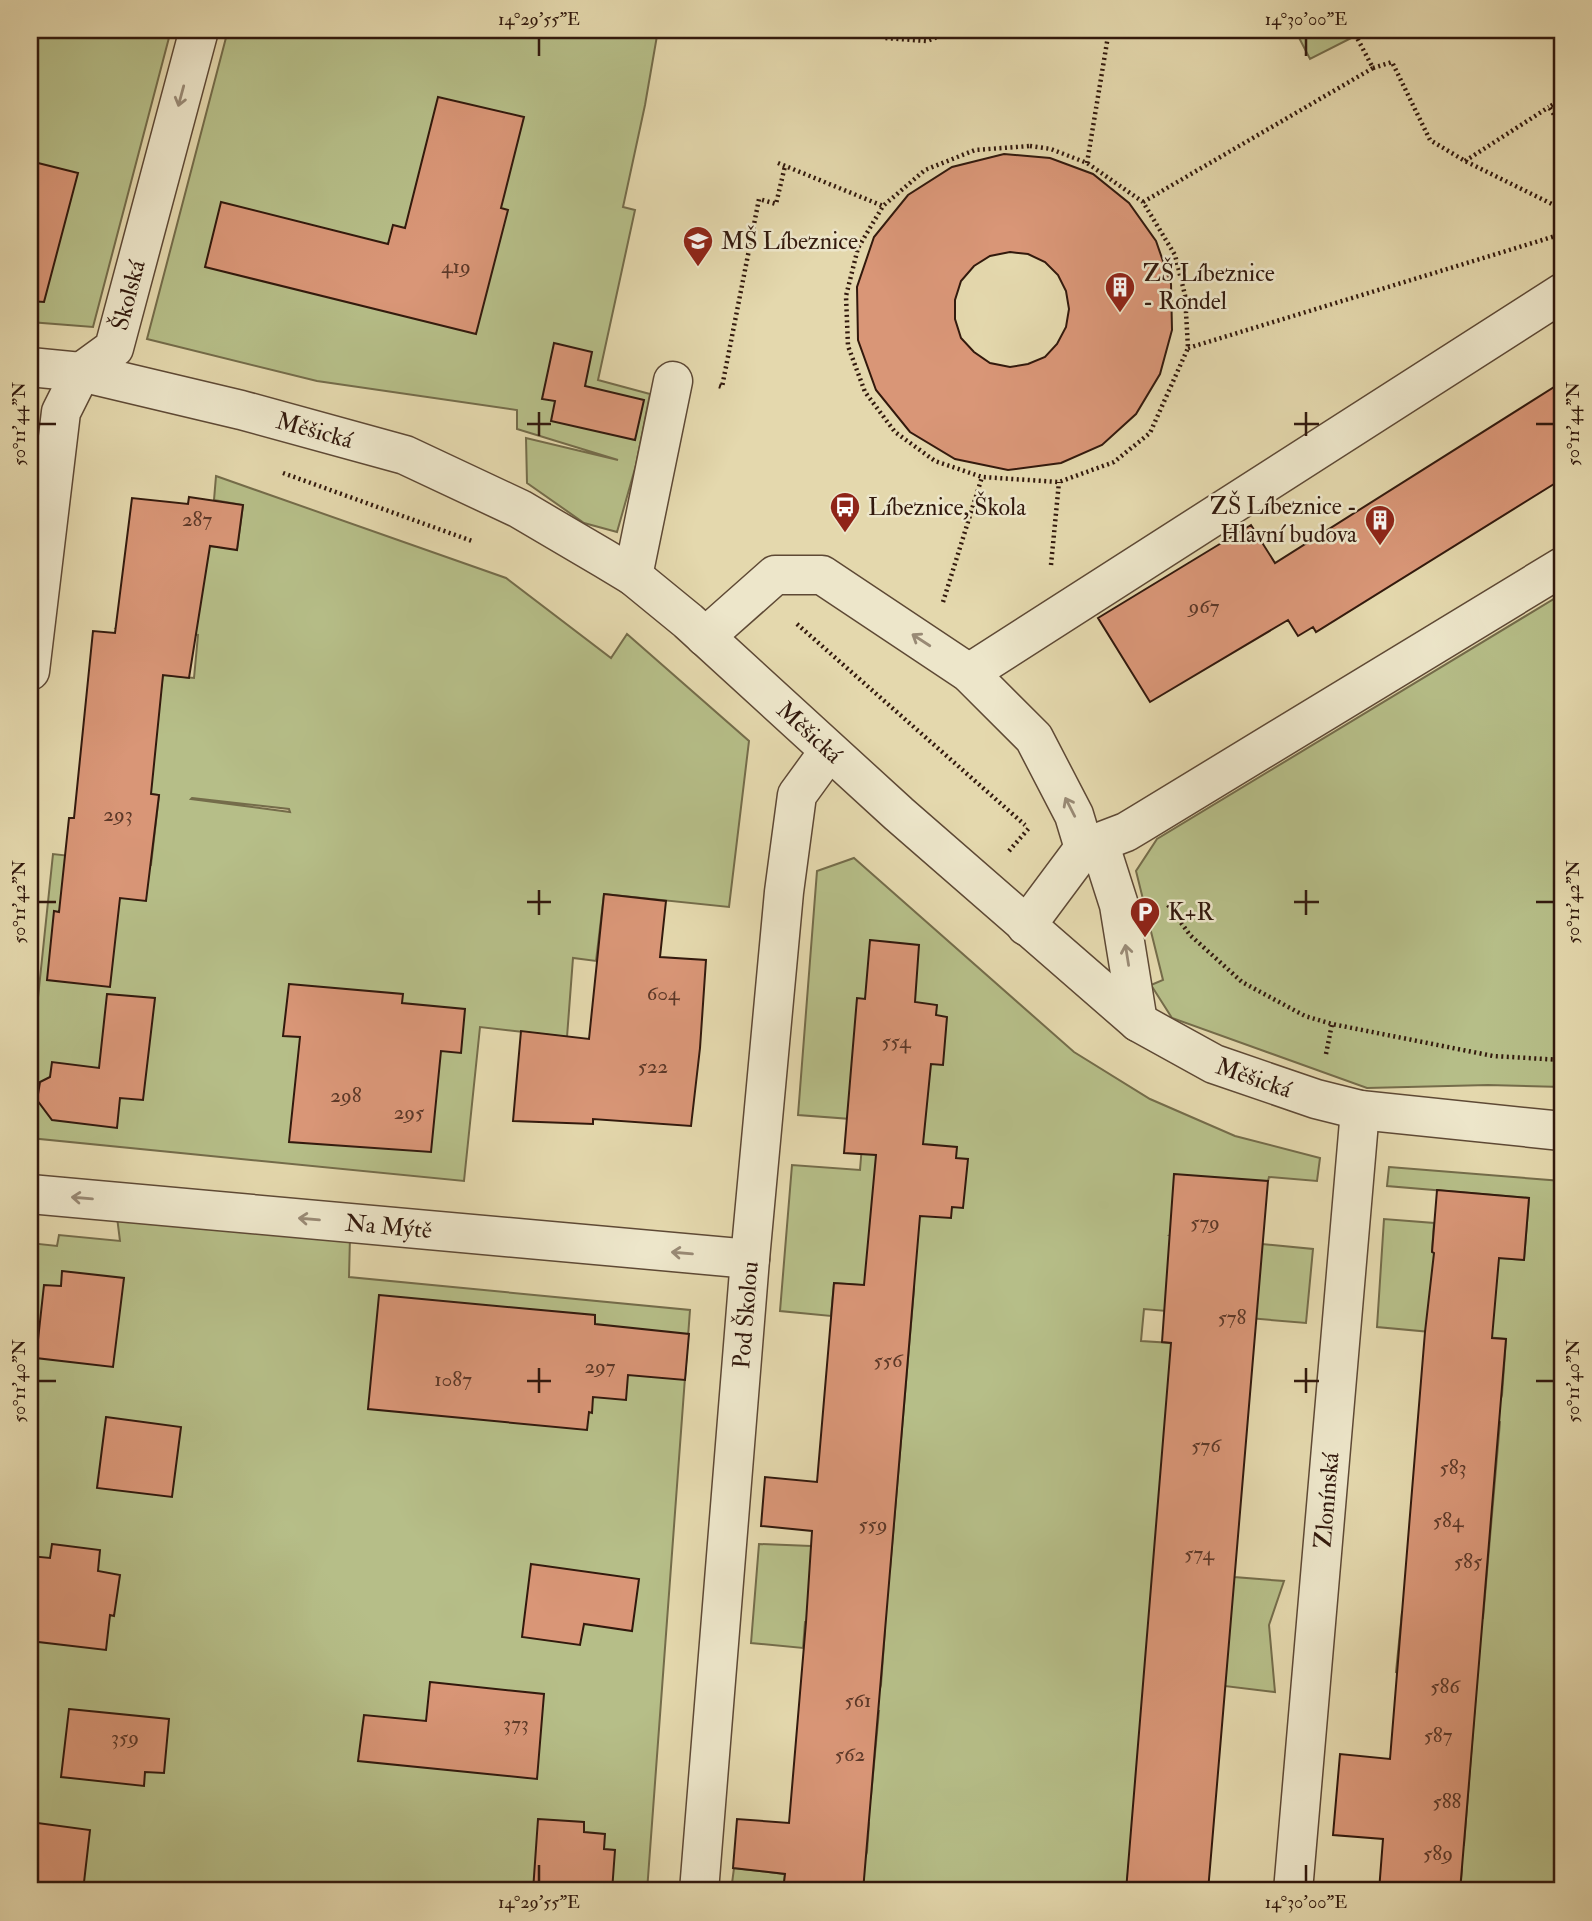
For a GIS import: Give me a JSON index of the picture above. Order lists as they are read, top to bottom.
{
  "streets": {
    "street": [
      "Školská",
      "Měšická",
      "Na Mýtě",
      "Pod Školou",
      "Zlonínská"
    ]
  },
  "crossings": [
    ["Školská", "Měšická"],
    ["Měšická", "Pod Školou"],
    ["Měšická", "Zlonínská"],
    ["Na Mýtě", "Pod Školou"]
  ],
  "one_way": ["Školská", "Na Mýtě"],
  "places": {
    "school or university": ["MŠ Líbeznice"],
    "building": ["ZŠ Líbeznice - Rondel", "ZŠ Líbeznice - Hlavní budova"],
    "bus stop": ["Líbeznice, Škola"],
    "parking": ["K+R"]
  },
  "house_numbers": [
    "419",
    "287",
    "967",
    "293",
    "604",
    "554",
    "522",
    "298",
    "295",
    "579",
    "578",
    "556",
    "297",
    "1087",
    "576",
    "583",
    "584",
    "559",
    "574",
    "585",
    "586",
    "561",
    "373",
    "587",
    "359",
    "562",
    "588",
    "589"
  ],
  "coordinates": [
    "14°29'55\"E",
    "14°30'00\"E",
    "50°11'44\"N",
    "50°11'42\"N",
    "50°11'40\"N"
  ]
}
